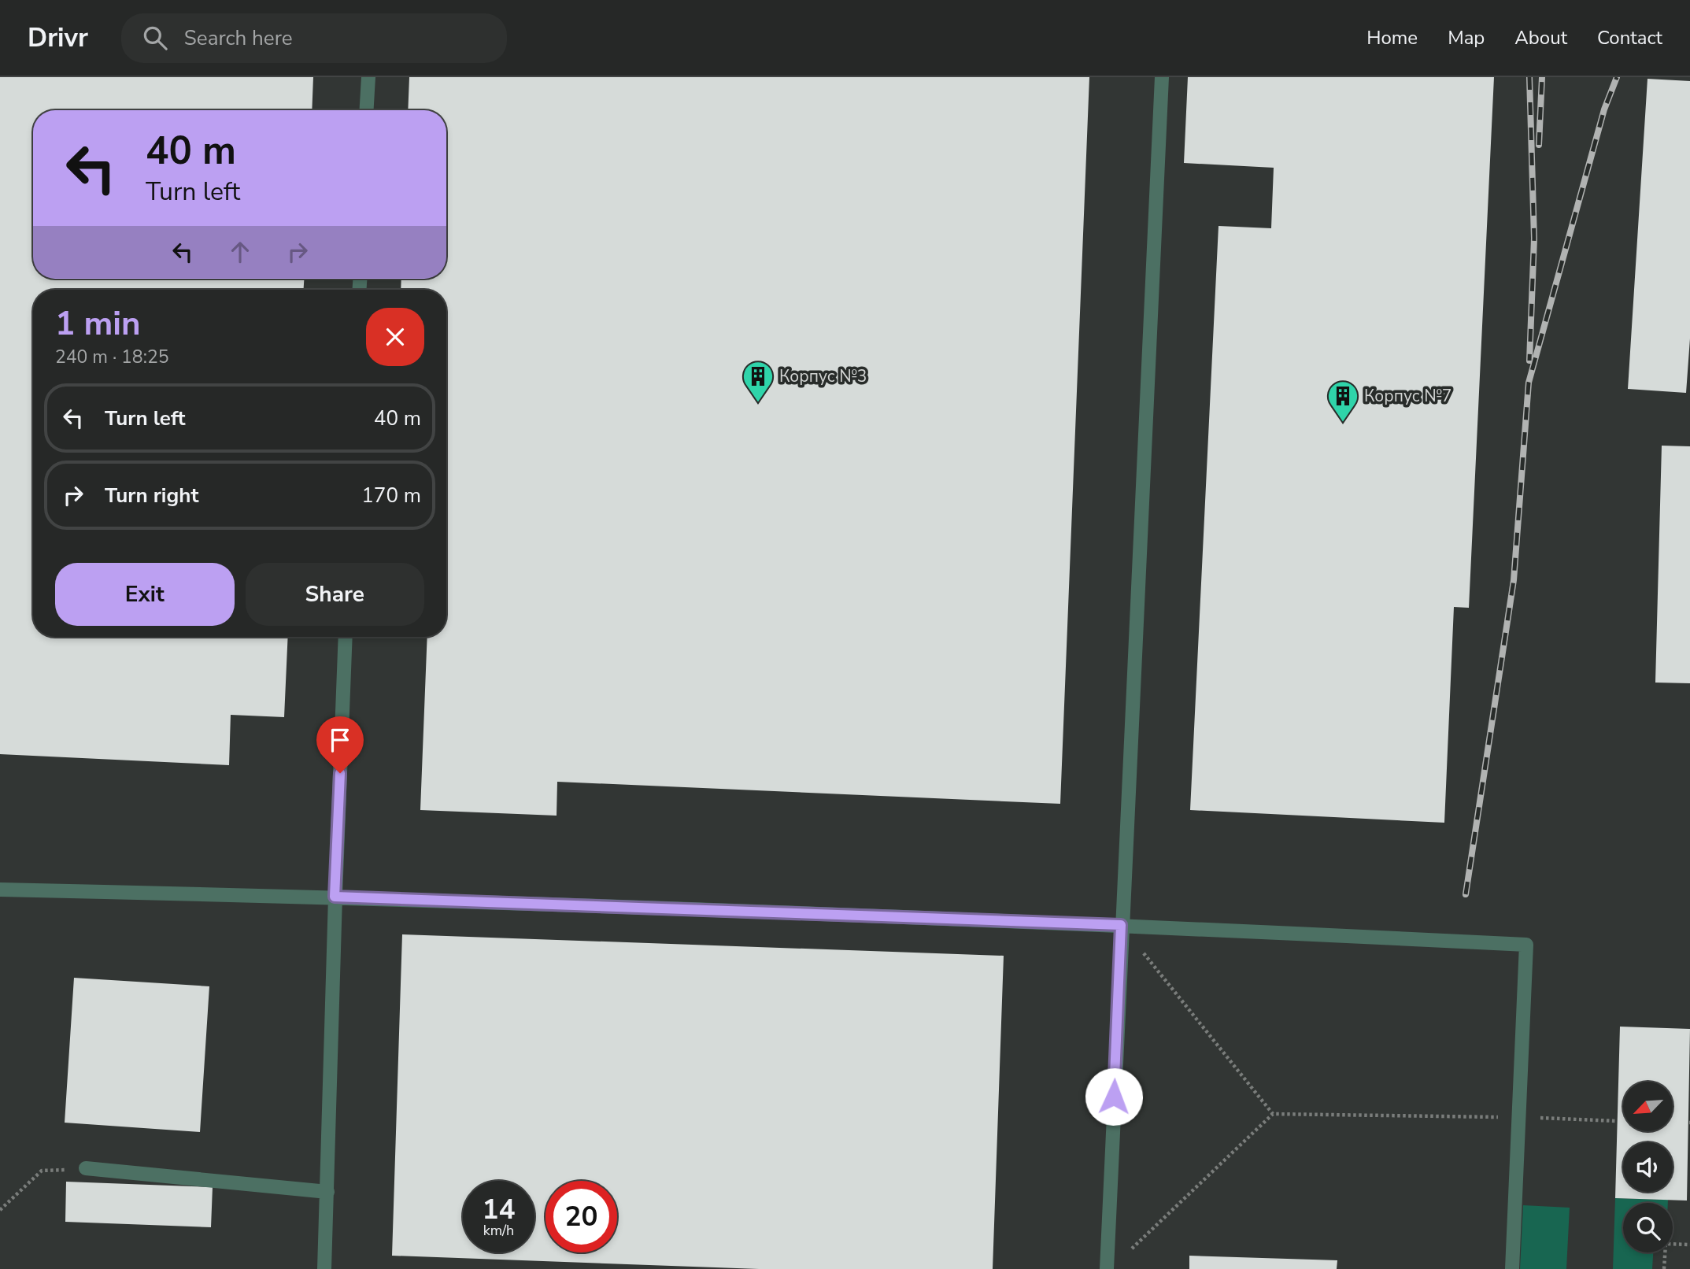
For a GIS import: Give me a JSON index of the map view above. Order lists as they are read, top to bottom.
{
  "places": {
    "building": ["Корпус №3", "Корпус №7"]
  },
  "north": "bottom left",
  "page": {
    "header": "Drivr",
    "search": "Search here",
    "nav": [
      "Home",
      "Map",
      "About",
      "Contact"
    ],
    "turn": ["40 m", "Turn left"],
    "heading": ["1 min", "240 m · 18:25"],
    "list": [
      {
        "name": "Turn left",
        "value": "40 m"
      },
      {
        "name": "Turn right",
        "value": "170 m"
      }
    ],
    "buttons": ["Exit", "Share"],
    "speed": "14 km/h",
    "limit": "20"
  }
}
